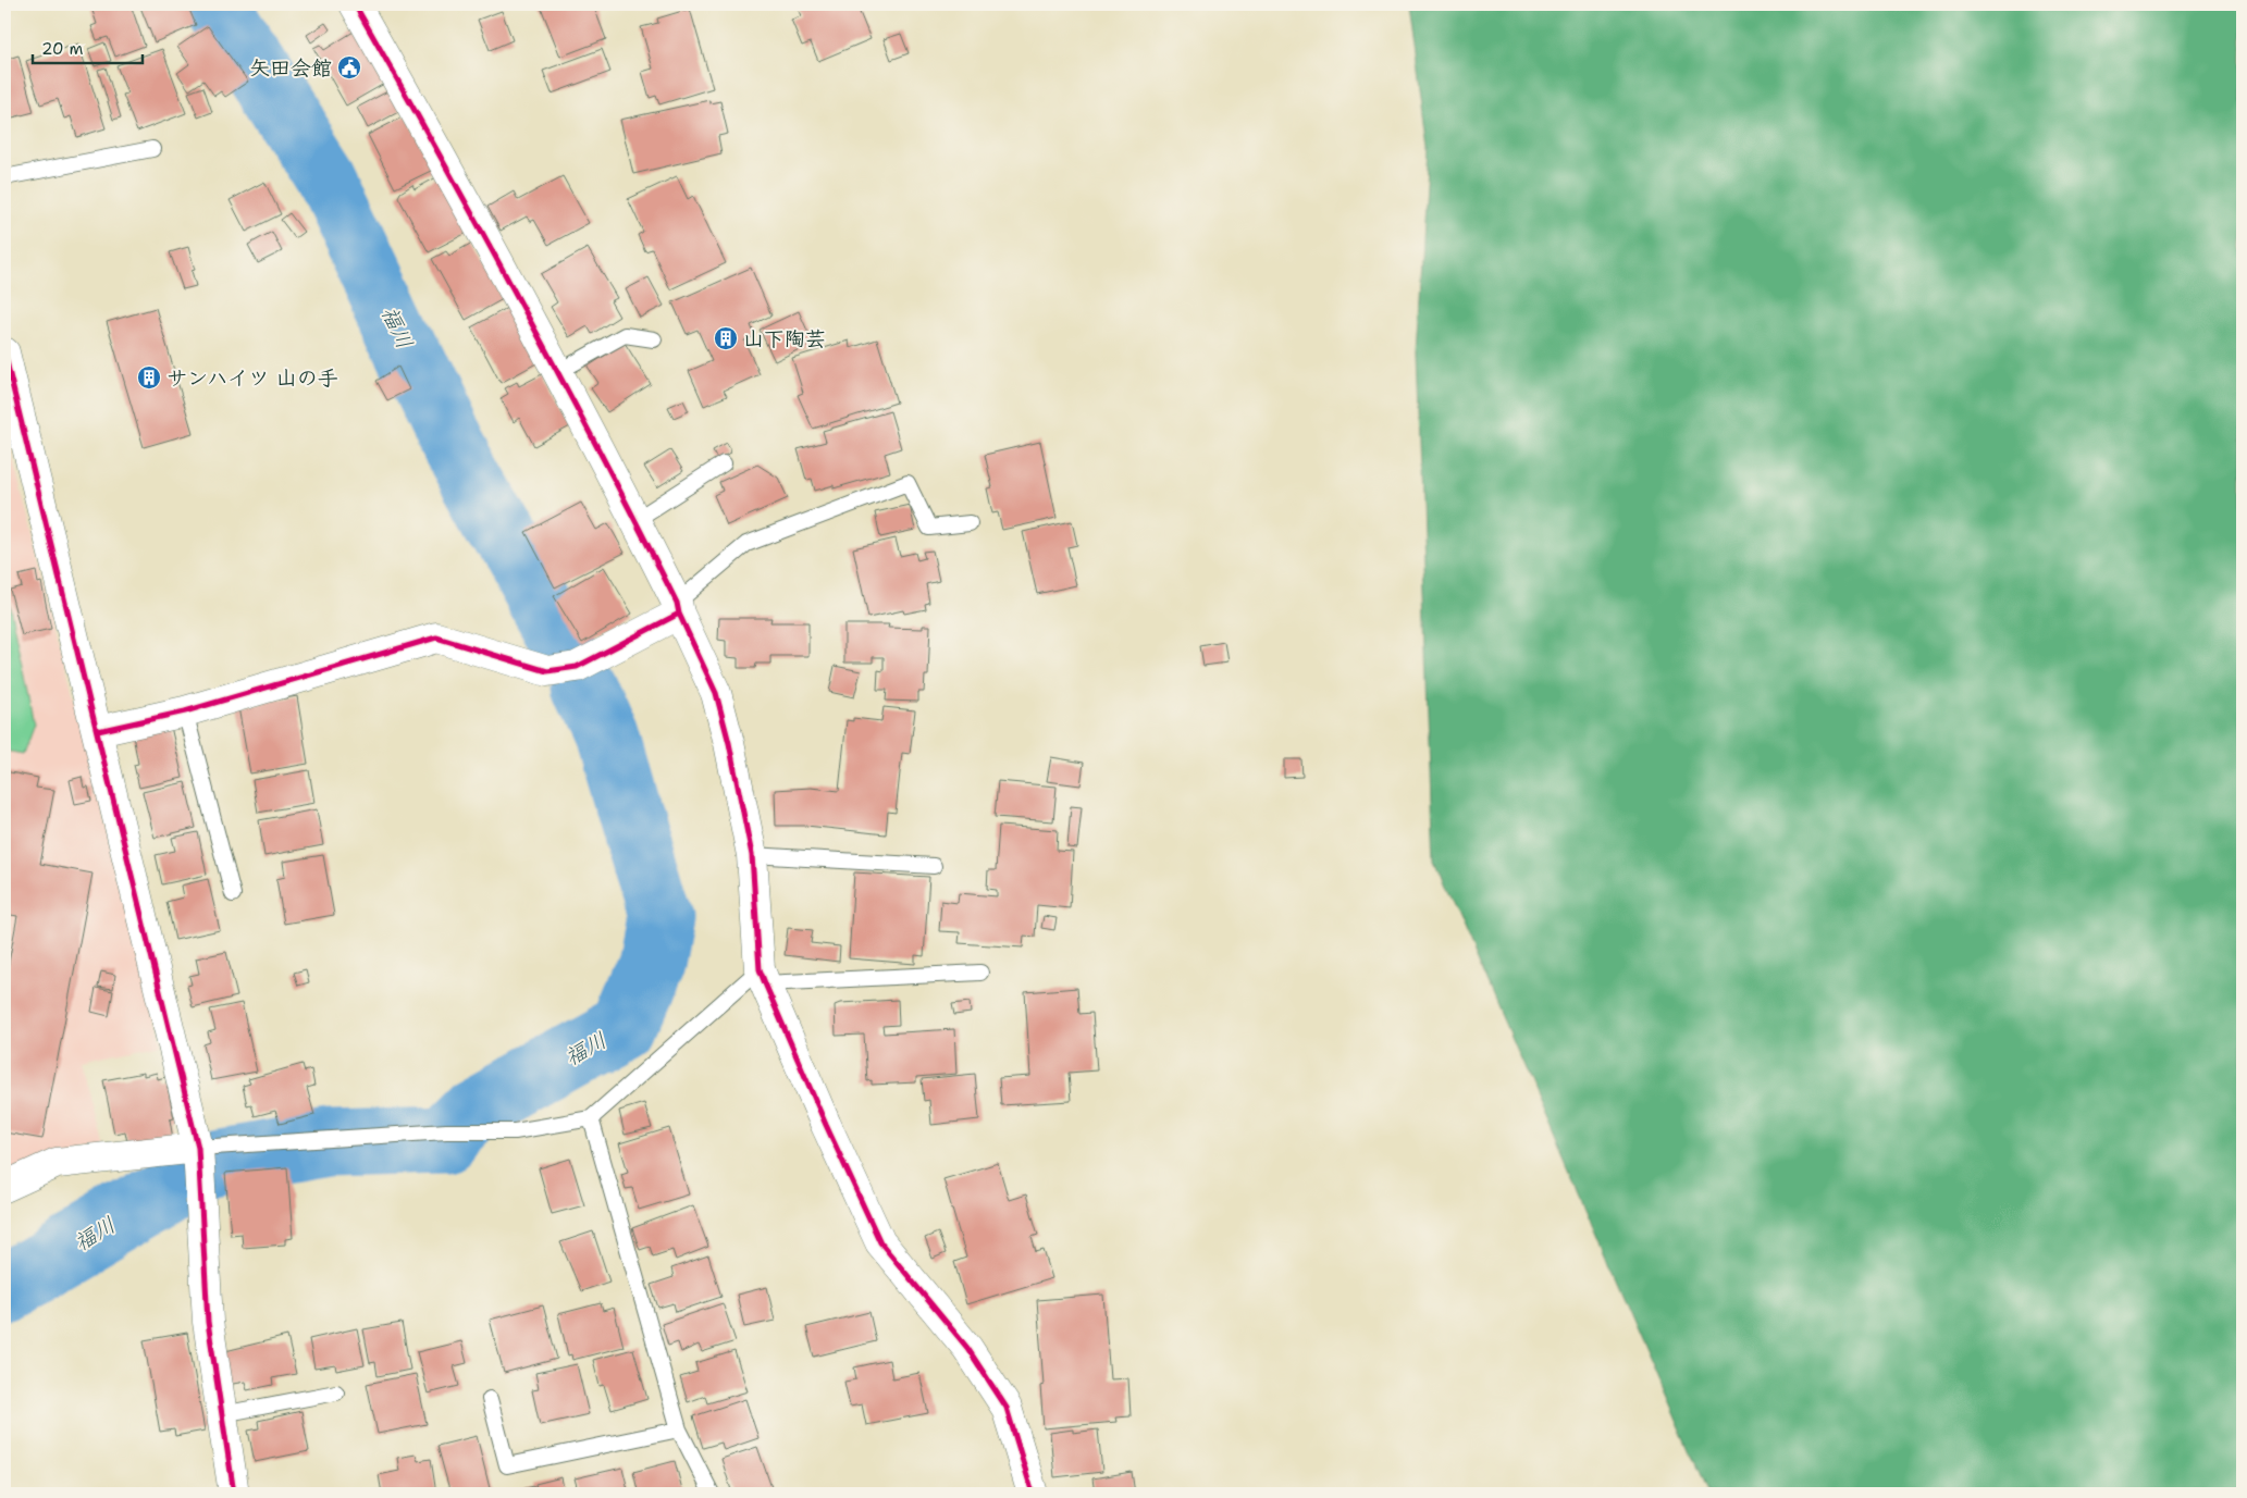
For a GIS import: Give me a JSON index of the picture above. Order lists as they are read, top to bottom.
{
  "water": ["福川"],
  "places": {
    "public building": ["矢田会館"],
    "building": ["山下陶芸", "サンハイツ 山の手"]
  },
  "scale_bar": "20 m"
}
